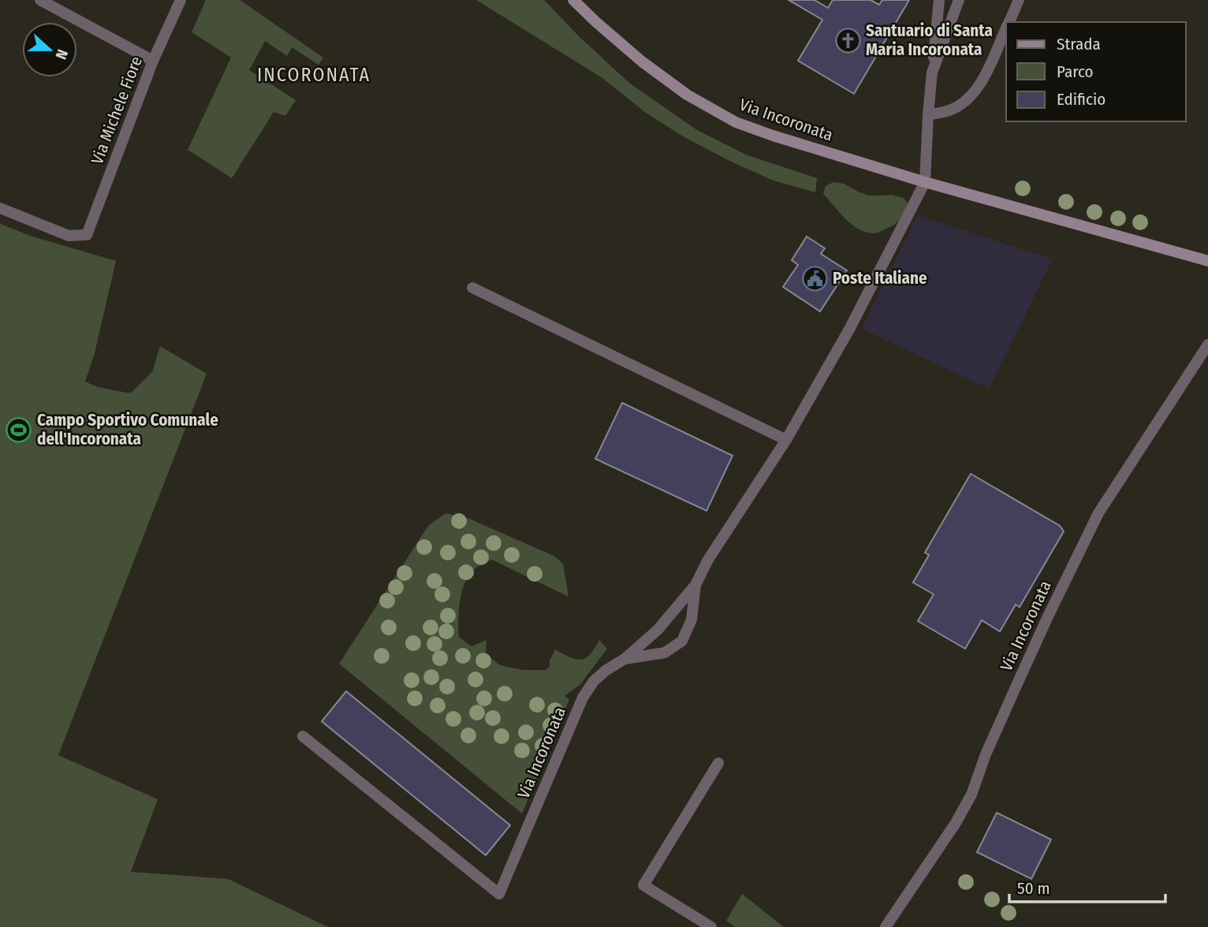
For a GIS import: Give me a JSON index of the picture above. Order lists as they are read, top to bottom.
{
  "streets": {
    "main road": ["Via Incoronata"],
    "street": ["Via Michele Fiore"]
  },
  "districts": ["INCORONATA"],
  "places": {
    "church": ["Santuario di Santa Maria Incoronata"],
    "public building": ["Poste Italiane"],
    "sports": ["Campo Sportivo Comunale dell'Incoronata"]
  },
  "legend": ["Strada", "Parco", "Edificio"],
  "scale_bar": "50 m",
  "north": "right"
}
